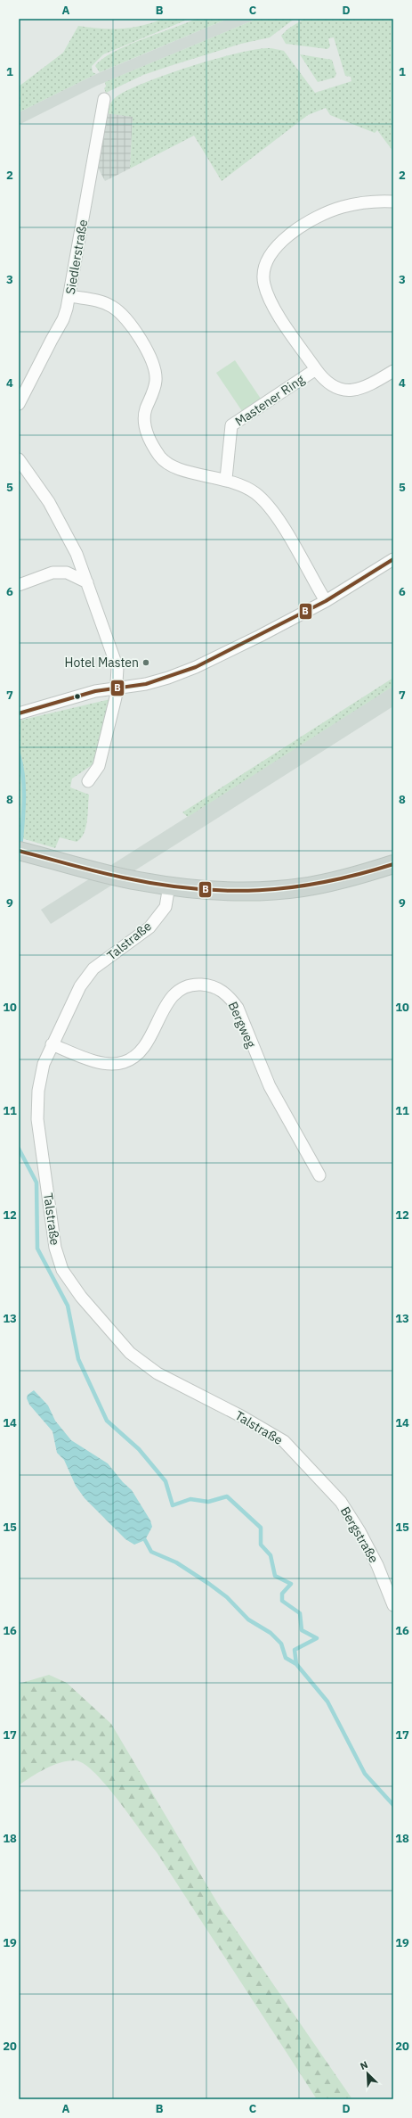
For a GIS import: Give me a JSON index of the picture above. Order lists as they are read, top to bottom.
{
  "streets": {
    "street": [
      "Siedlerstraße",
      "Mastener Ring",
      "Talstraße",
      "Bergweg",
      "Bergstraße"
    ]
  },
  "crossings": [
    ["Talstraße", "Bergweg"],
    ["Talstraße", "Bergstraße"]
  ],
  "places": ["Hotel Masten"],
  "lines": ["transit line B"],
  "north": "top left",
  "grid": {
    "columns": [
      "A",
      "B",
      "C",
      "D"
    ],
    "rows": [
      "1",
      "2",
      "3",
      "4",
      "5",
      "6",
      "7",
      "8",
      "9",
      "10",
      "11",
      "12",
      "13",
      "14",
      "15",
      "16",
      "17",
      "18",
      "19",
      "20"
    ]
  }
}
